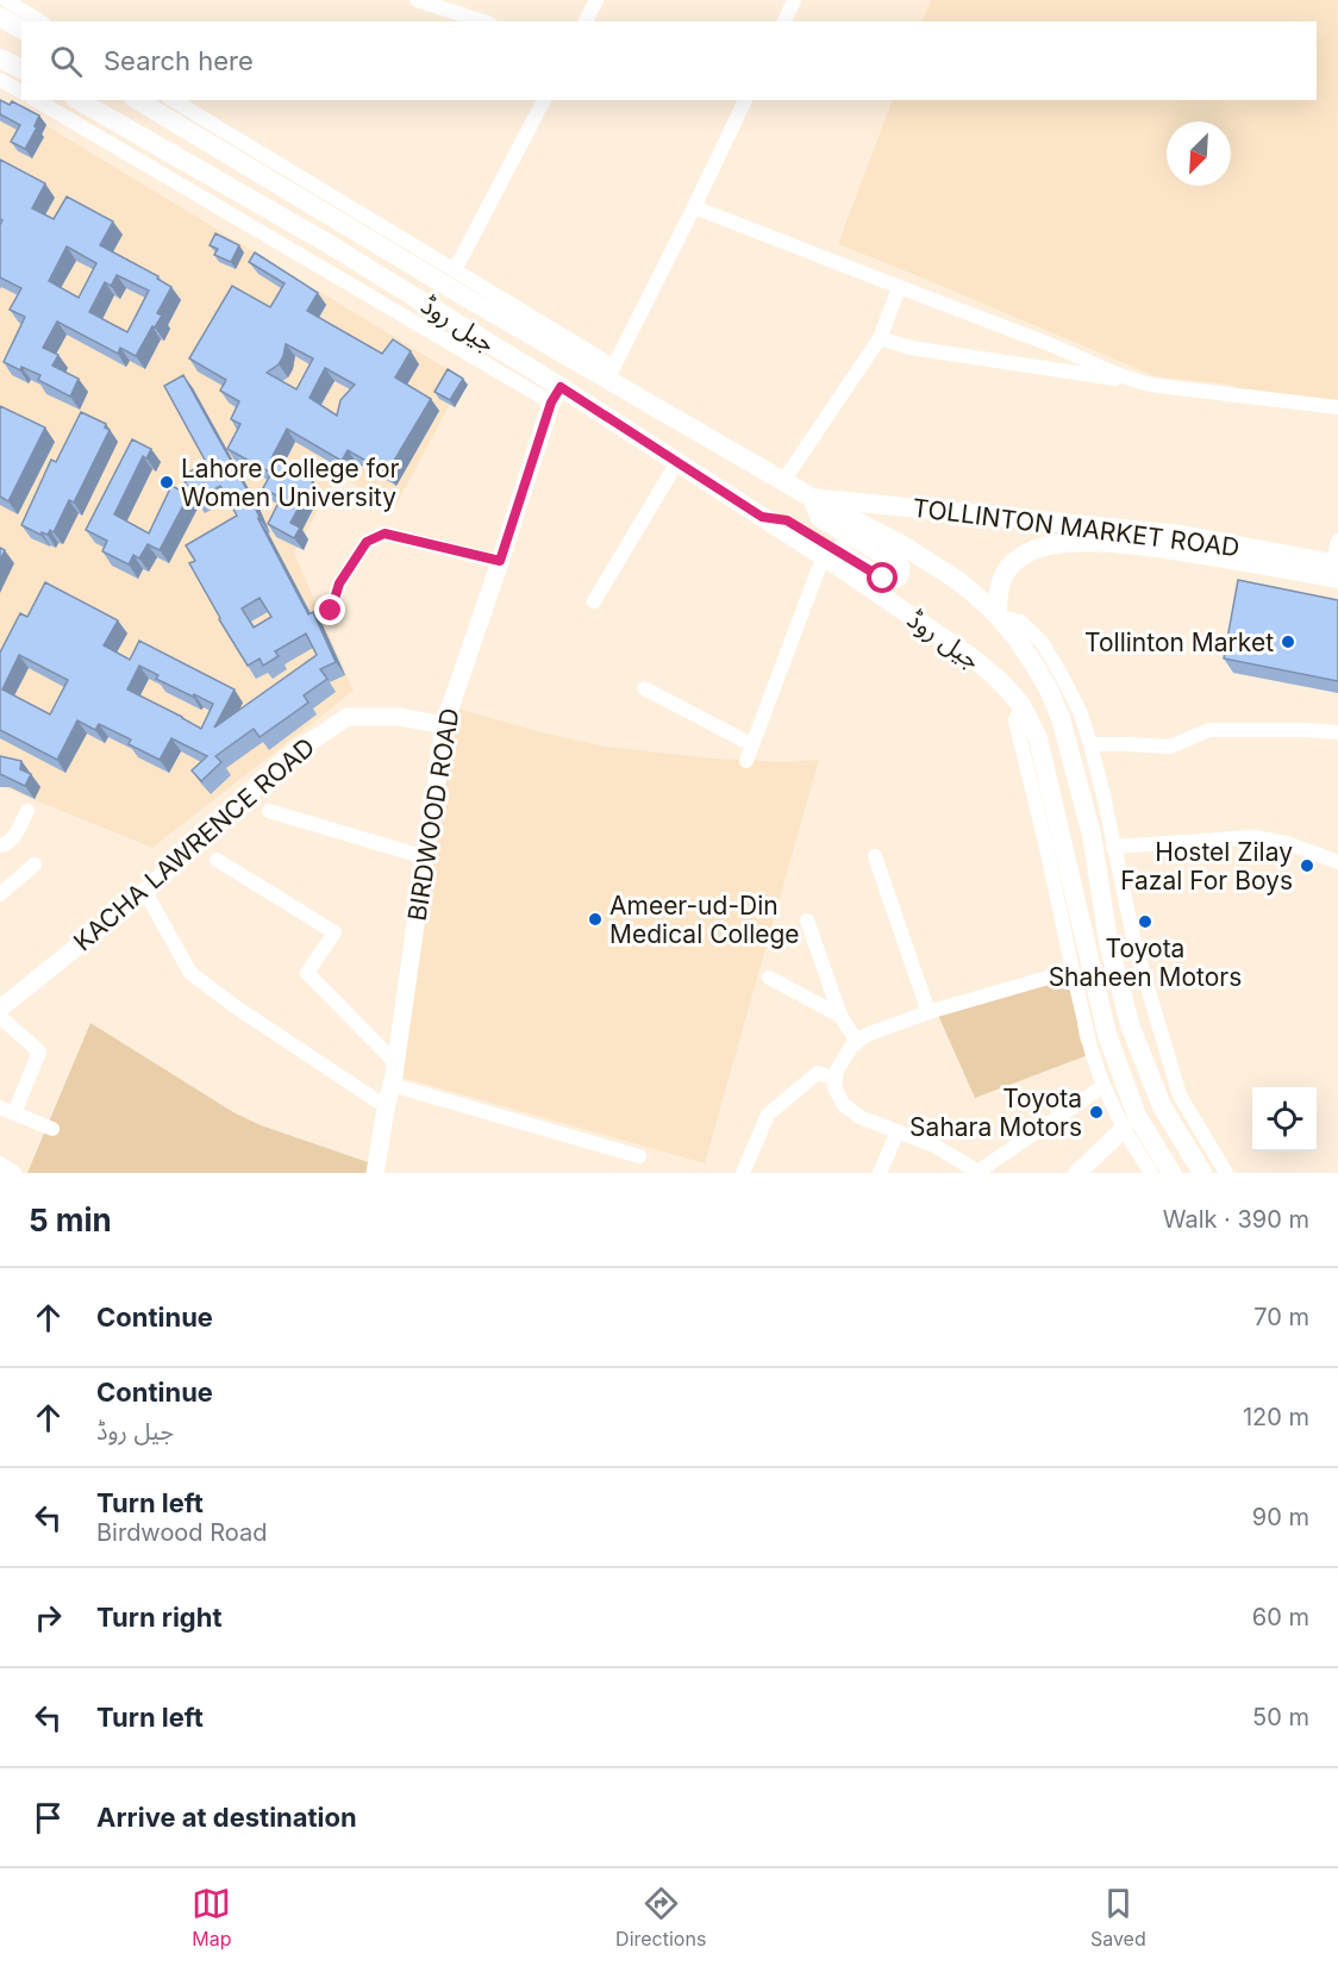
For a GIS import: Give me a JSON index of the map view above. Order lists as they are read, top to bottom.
{
  "streets": {
    "main road": ["جیل روڈ", "TOLLINTON MARKET ROAD"],
    "street": ["BIRDWOOD ROAD", "KACHA LAWRENCE ROAD"]
  },
  "crossings": [
    ["جیل روڈ", "TOLLINTON MARKET ROAD"],
    ["جیل روڈ", "BIRDWOOD ROAD"],
    ["BIRDWOOD ROAD", "KACHA LAWRENCE ROAD"]
  ],
  "places": [
    "Lahore College for Women University",
    "Tollinton Market",
    "Hostel Zilay Fazal For Boys",
    "Ameer-ud-Din Medical College",
    "Toyota Shaheen Motors",
    "Toyota Sahara Motors"
  ],
  "north": "bottom left",
  "page": {
    "search": "Search here",
    "heading": ["5 min", "Walk · 390 m"],
    "list": [
      ["Continue", "70 m"],
      ["Continue", "جیل روڈ", "120 m"],
      ["Turn left", "Birdwood Road", "90 m"],
      ["Turn right", "60 m"],
      ["Turn left", "50 m"],
      "Arrive at destination"
    ],
    "nav": ["Map", "Directions", "Saved"]
  }
}
